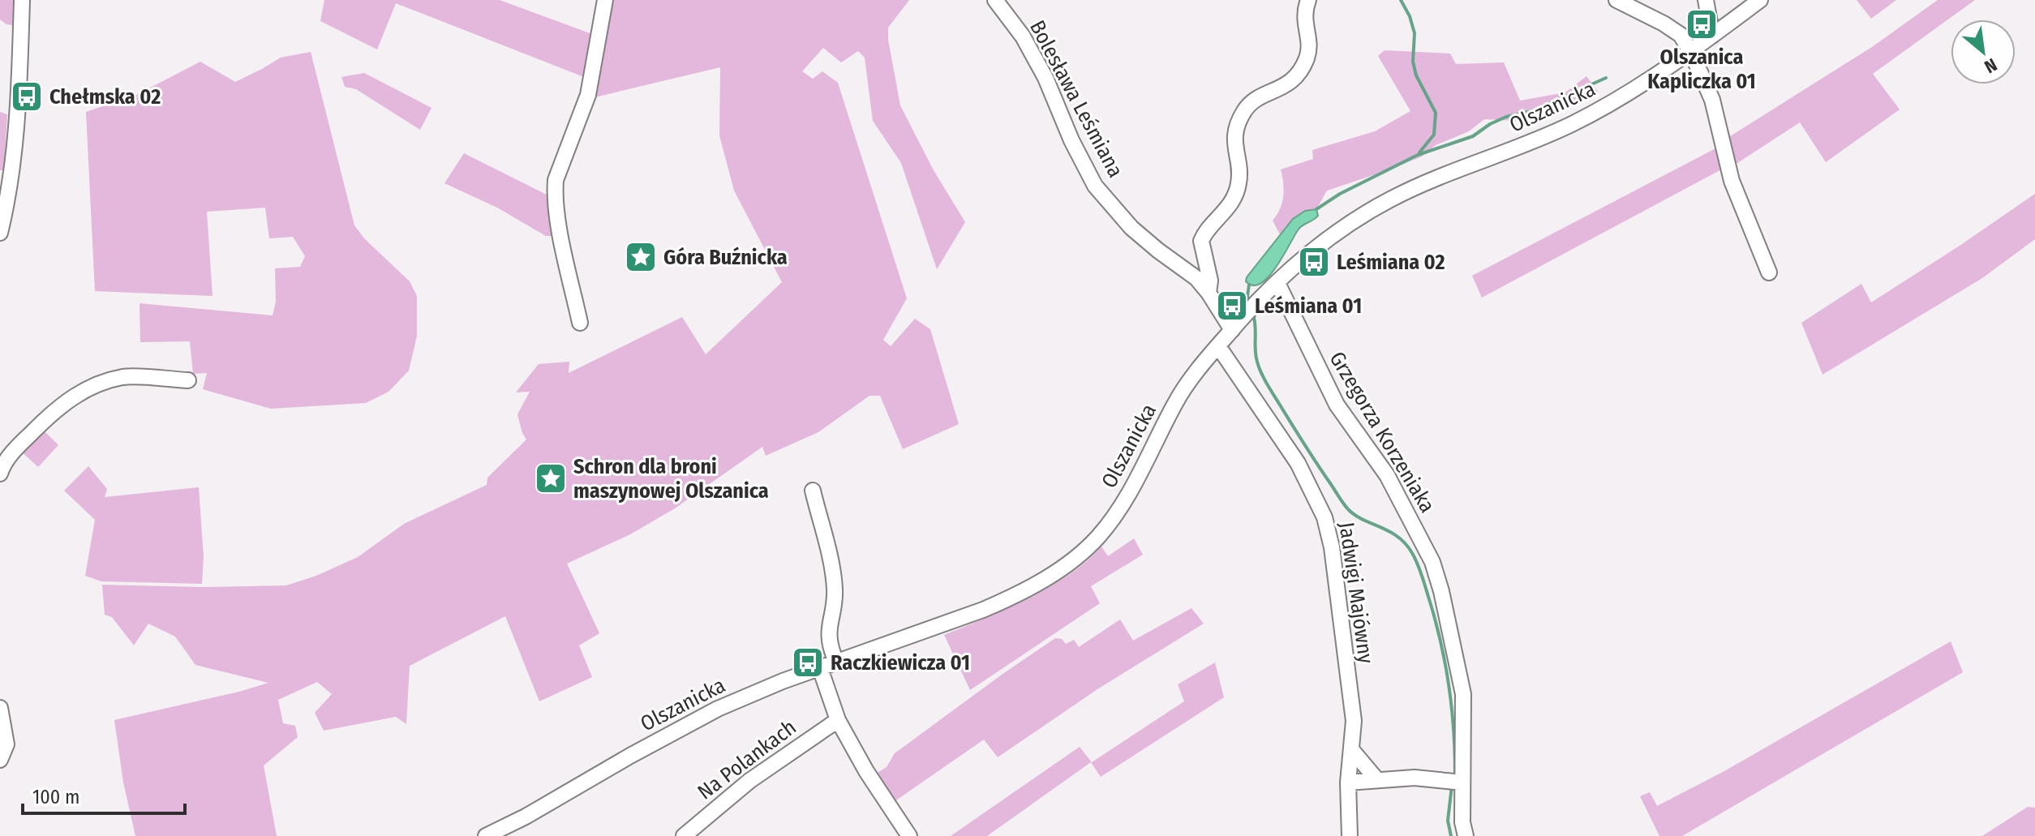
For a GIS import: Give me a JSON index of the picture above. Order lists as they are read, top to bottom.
{
  "streets": {
    "street": [
      "Bolesława Leśmiana",
      "Olszanicka",
      "Grzegorza Korzeniaka",
      "Jadwigi Majówny",
      "Na Polankach"
    ]
  },
  "crossings": [
    ["Olszanicka", "Grzegorza Korzeniaka"],
    ["Olszanicka", "Jadwigi Majówny"]
  ],
  "places": {
    "bus stop": [
      "Olszanica Kapliczka 01",
      "Chełmska 02",
      "Leśmiana 02",
      "Leśmiana 01",
      "Raczkiewicza 01"
    ],
    "place": ["Góra Buźnicka", "Schron dla broni maszynowej Olszanica"]
  },
  "scale_bar": "100 m",
  "north": "bottom right"
}
